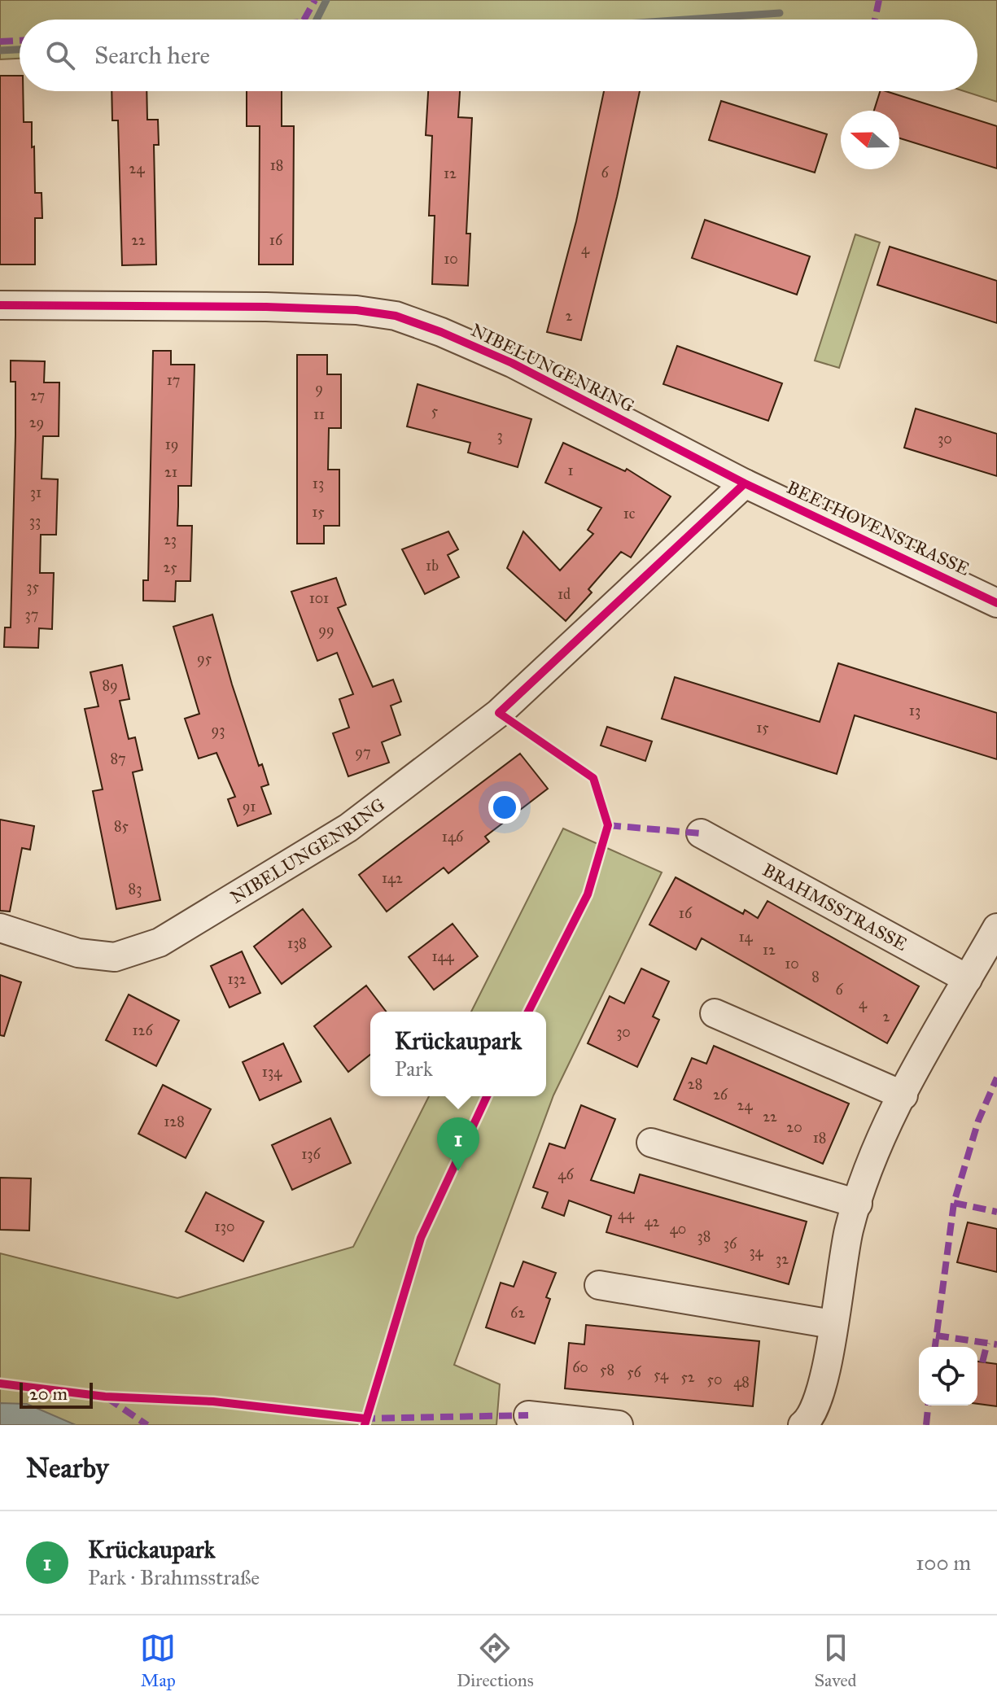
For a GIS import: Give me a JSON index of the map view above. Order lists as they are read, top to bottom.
{
  "streets": {
    "street": ["NIBELUNGENRING", "BEETHOVENSTRASSE", "BRAHMSSTRASSE"]
  },
  "crossings": [
    ["NIBELUNGENRING", "BEETHOVENSTRASSE"]
  ],
  "house_numbers": [
    "18",
    "24",
    "6",
    "12",
    "22",
    "16",
    "4",
    "10",
    "2",
    "17",
    "9",
    "27",
    "5",
    "11",
    "29",
    "3",
    "30",
    "19",
    "1",
    "21",
    "13",
    "31",
    "15",
    "1c",
    "33",
    "23",
    "1b",
    "25",
    "35",
    "1d",
    "101",
    "37",
    "99",
    "95",
    "89",
    "13",
    "15",
    "93",
    "97",
    "87",
    "91",
    "85",
    "146",
    "142",
    "83",
    "16",
    "14",
    "138",
    "12",
    "144",
    "10",
    "8",
    "132",
    "6",
    "4",
    "2",
    "126",
    "30",
    "134",
    "28",
    "26",
    "24",
    "22",
    "128",
    "20",
    "18",
    "136",
    "46",
    "44",
    "42",
    "130",
    "40",
    "38",
    "36",
    "34",
    "32",
    "62",
    "60",
    "58",
    "56",
    "54",
    "52",
    "50",
    "48"
  ],
  "scale_bar": "20 m",
  "north": "left",
  "page": {
    "search": "Search here",
    "popup": ["Krückaupark", "Park"],
    "pins": "1",
    "scale": "20 m",
    "heading": "Nearby",
    "list": [
      {
        "mark": "1",
        "name": "Krückaupark",
        "note": "Park · Brahmsstraße",
        "value": "100 m"
      }
    ],
    "nav": ["Map", "Directions", "Saved"]
  }
}
